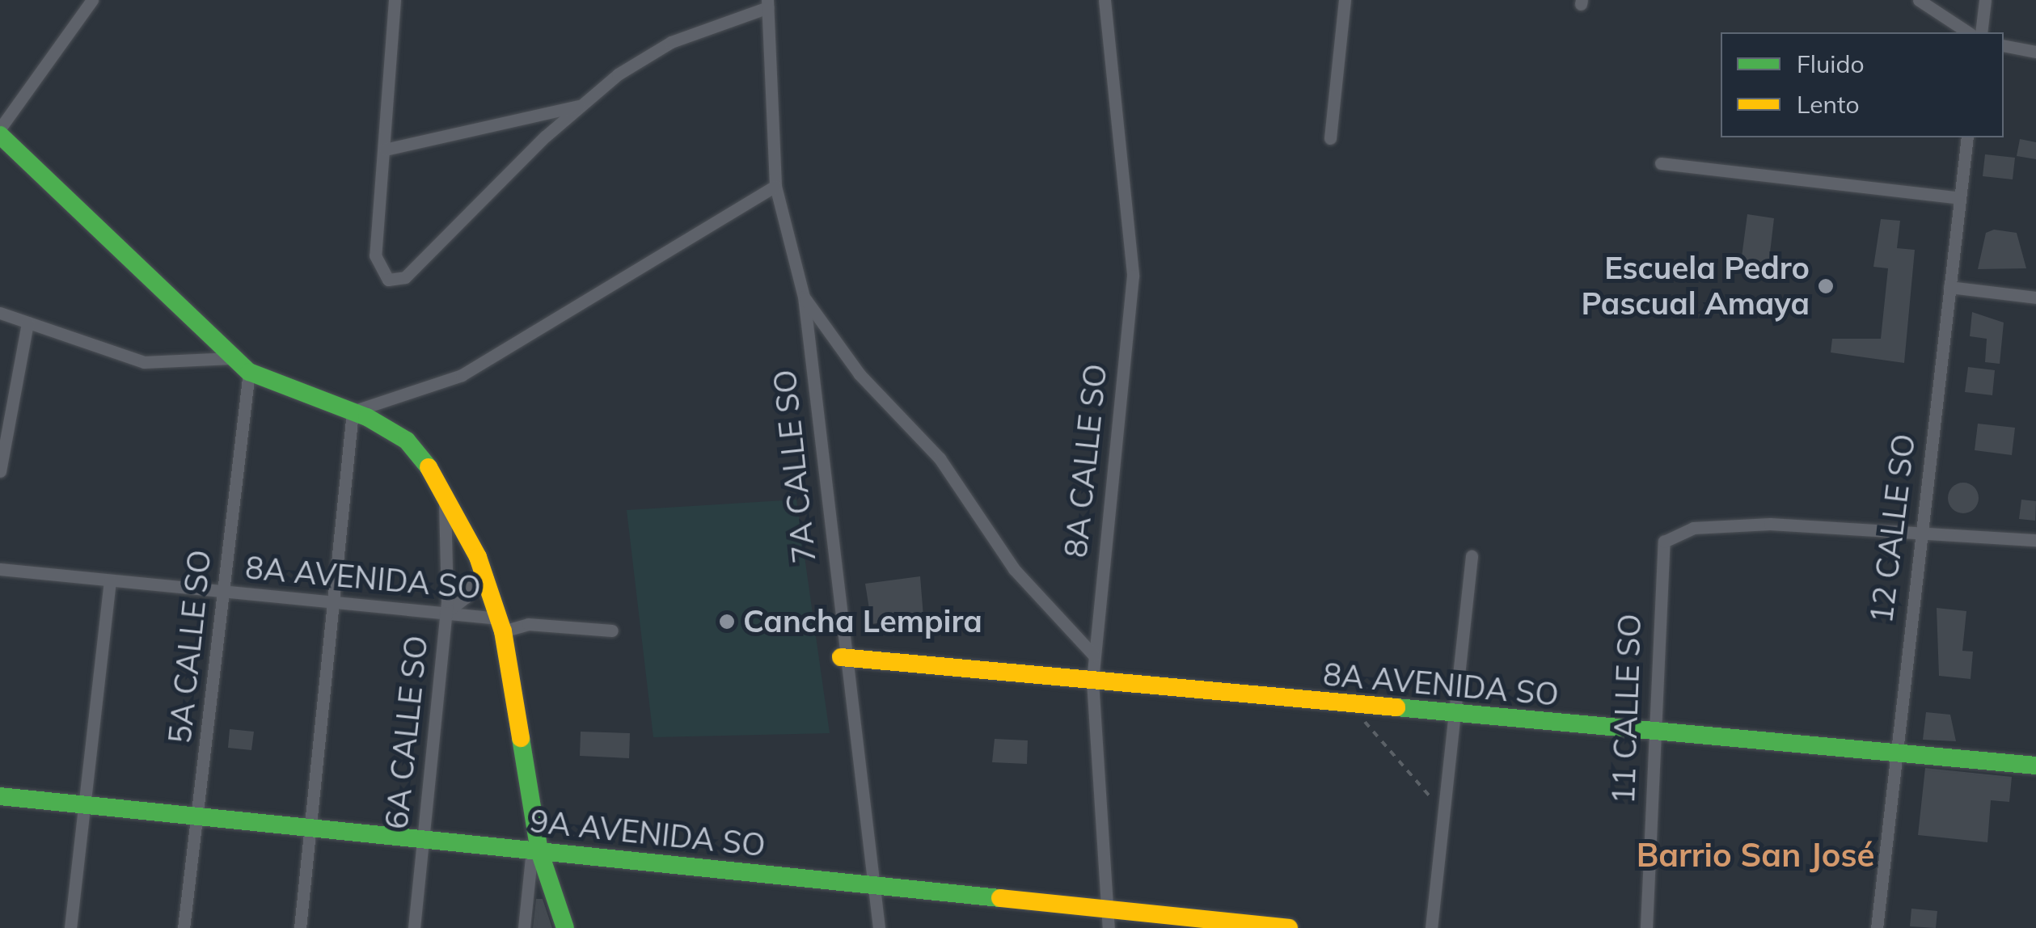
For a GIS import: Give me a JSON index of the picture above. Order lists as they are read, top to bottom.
{
  "streets": {
    "street": [
      "8A CALLE SO",
      "7A CALLE SO",
      "12 CALLE SO",
      "8A AVENIDA SO",
      "5A CALLE SO",
      "11 CALLE SO",
      "6A CALLE SO",
      "9A AVENIDA SO"
    ]
  },
  "crossings": [
    ["8A CALLE SO", "8A AVENIDA SO"],
    ["8A CALLE SO", "9A AVENIDA SO"],
    ["7A CALLE SO", "8A AVENIDA SO"],
    ["7A CALLE SO", "9A AVENIDA SO"],
    ["12 CALLE SO", "8A AVENIDA SO"],
    ["12 CALLE SO", "11 CALLE SO"],
    ["8A AVENIDA SO", "5A CALLE SO"],
    ["8A AVENIDA SO", "11 CALLE SO"],
    ["8A AVENIDA SO", "6A CALLE SO"],
    ["5A CALLE SO", "9A AVENIDA SO"],
    ["6A CALLE SO", "9A AVENIDA SO"]
  ],
  "districts": ["Barrio San José"],
  "places": ["Escuela Pedro Pascual Amaya", "Cancha Lempira"],
  "legend": ["Fluido", "Lento"]
}
